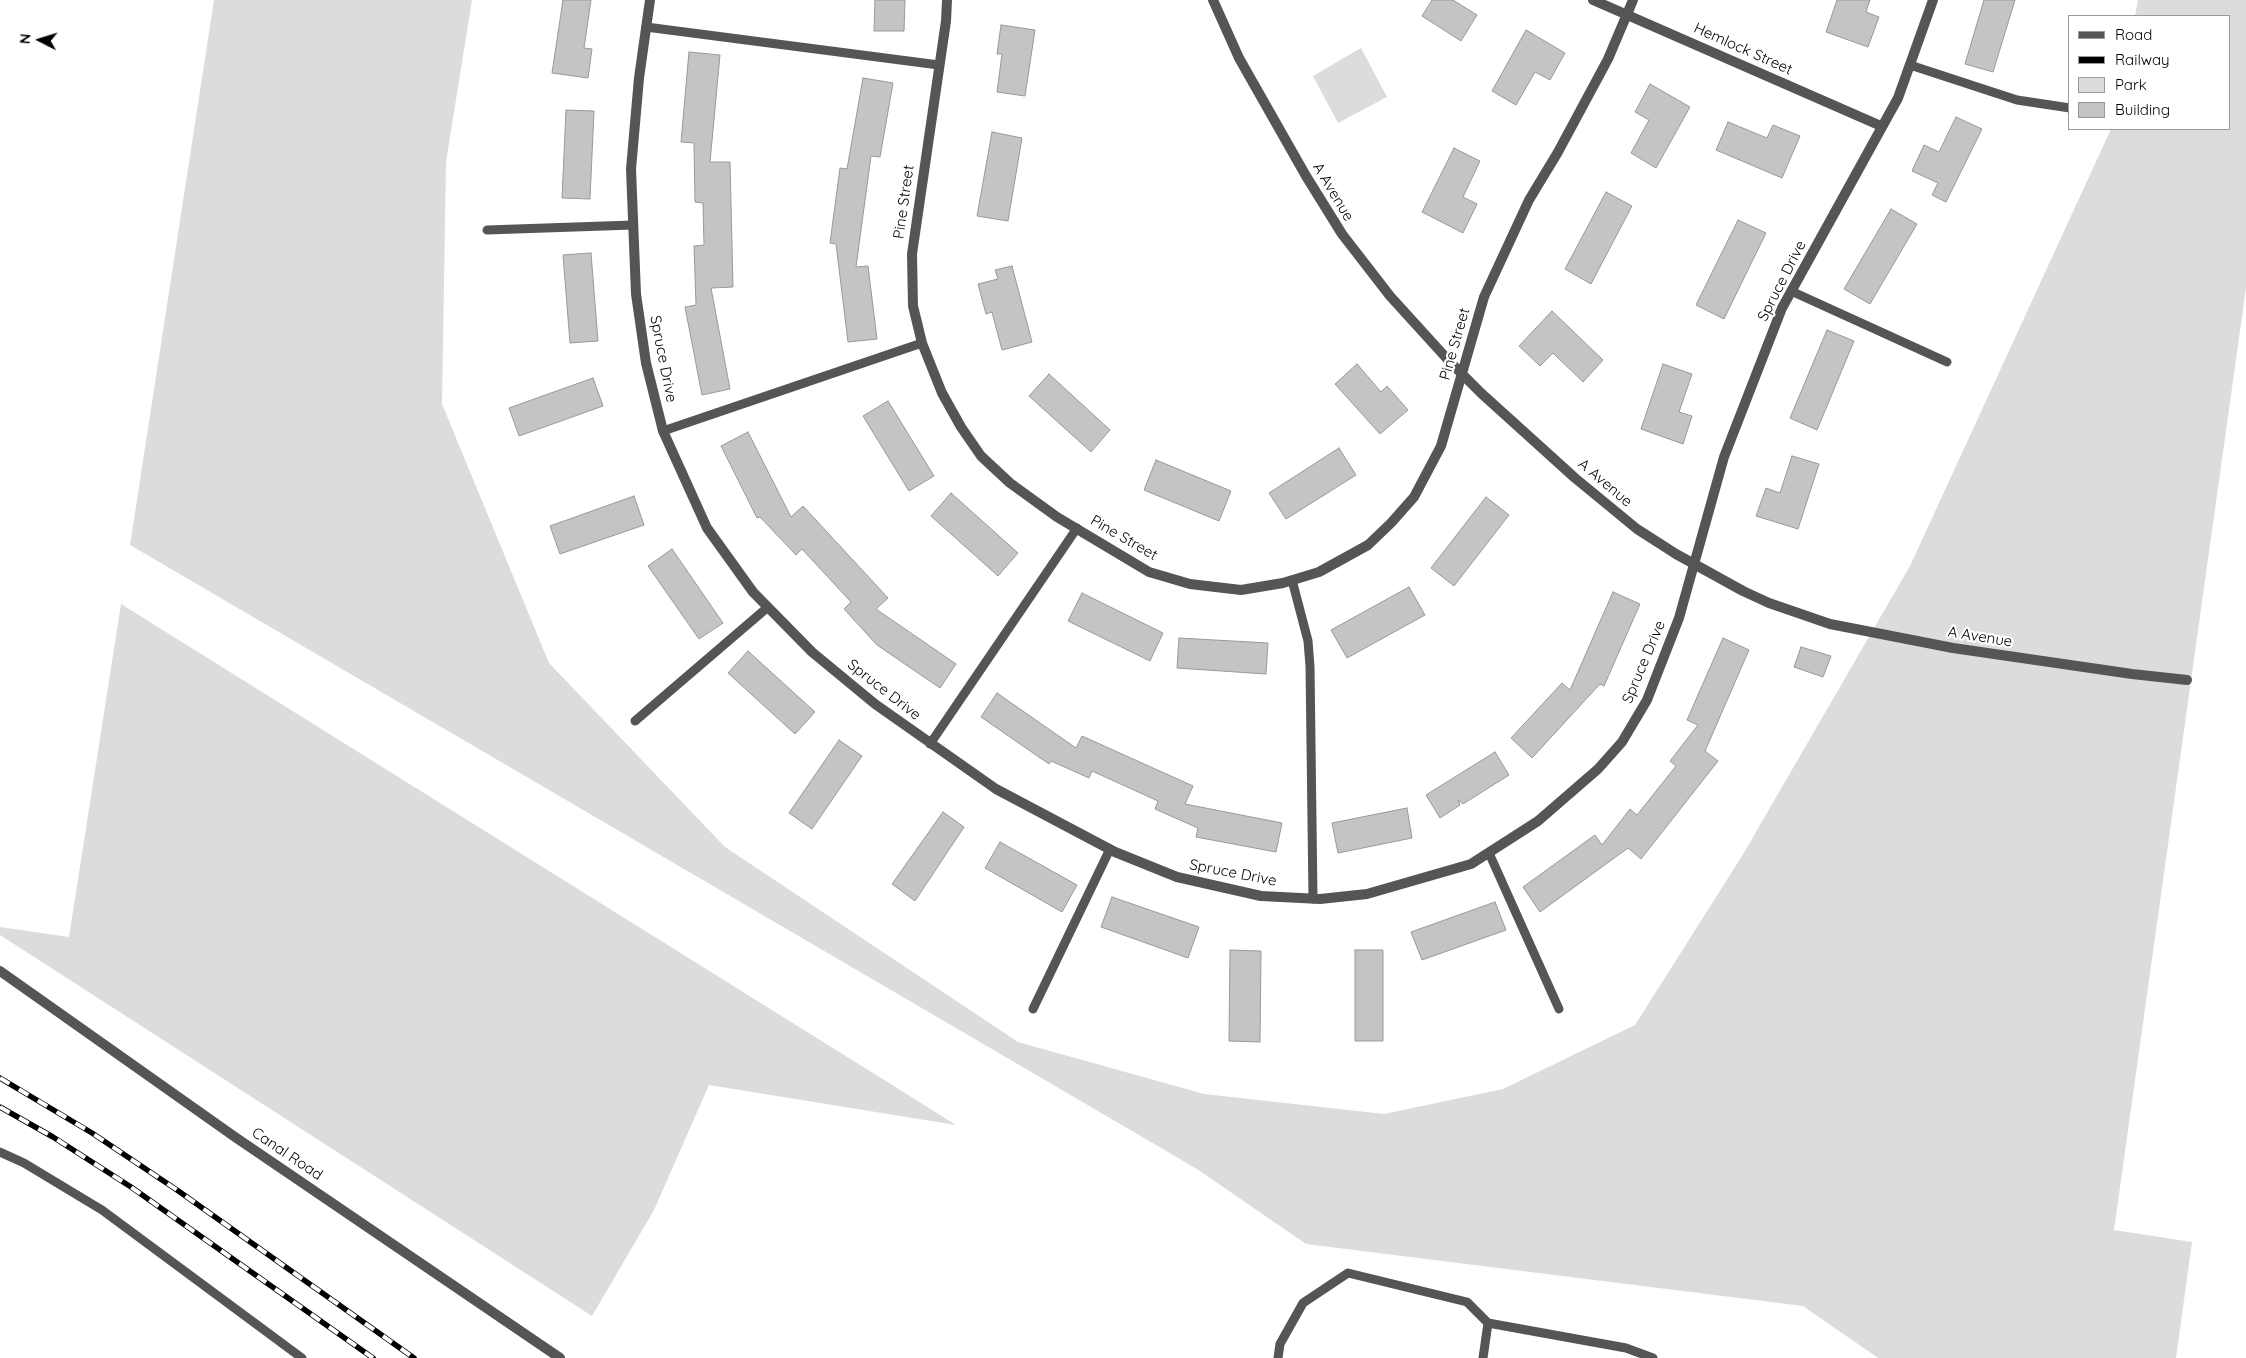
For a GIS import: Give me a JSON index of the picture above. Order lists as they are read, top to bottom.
{
  "streets": {
    "street": [
      "Hemlock Street",
      "A Avenue",
      "Pine Street",
      "Spruce Drive",
      "Canal Road"
    ]
  },
  "crossings": [
    ["Hemlock Street", "Pine Street"],
    ["Hemlock Street", "Spruce Drive"],
    ["A Avenue", "Pine Street"],
    ["A Avenue", "Spruce Drive"]
  ],
  "legend": [
    "Road",
    "Railway",
    "Park",
    "Building"
  ],
  "north": "left"
}
